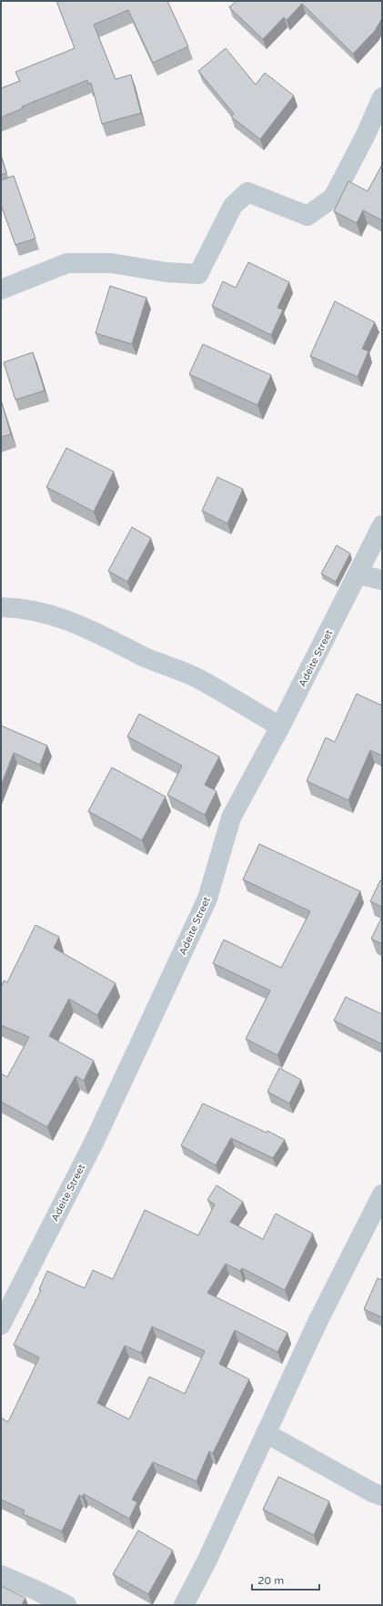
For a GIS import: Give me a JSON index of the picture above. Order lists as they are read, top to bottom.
{
  "streets": {
    "street": ["Adeite Street"]
  },
  "scale_bar": "20 m"
}
